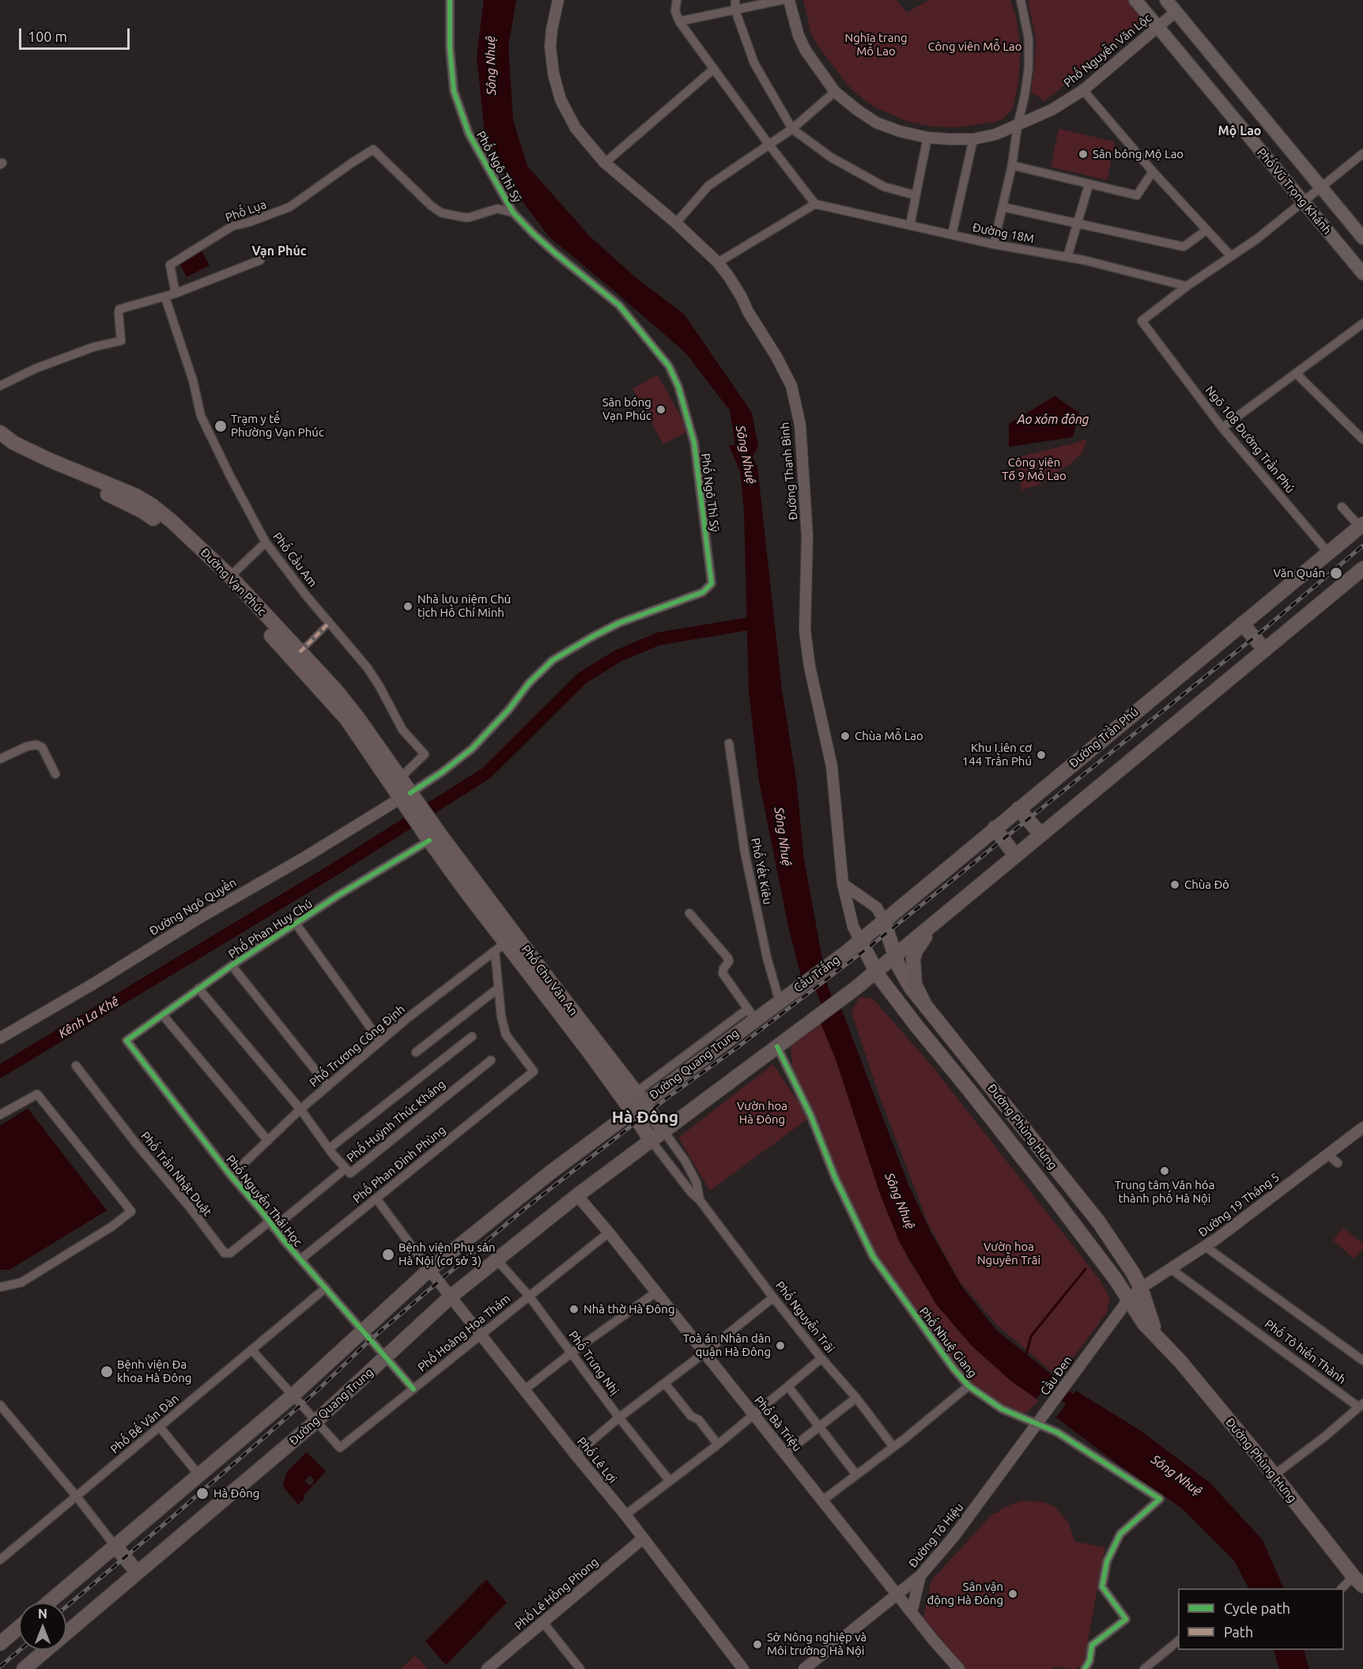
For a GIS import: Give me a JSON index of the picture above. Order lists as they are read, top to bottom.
{
  "streets": {
    "highway": ["Đường Trần Phú", "Cầu Trắng", "Đường Quang Trung"],
    "main road": [
      "Phố Vũ Trọng Khánh",
      "Đường Vạn Phúc",
      "Phố Chu Văn An",
      "Đường Phùng Hưng"
    ],
    "street": [
      "Phố Nguyễn Văn Lộc",
      "Phố Ngô Thì Sỹ",
      "Phố Lụa",
      "Đường 18M",
      "Ngõ 108 Đường Trần Phú",
      "Đường Thanh Bình",
      "Phố Cầu Am",
      "Phố Yết Kiêu",
      "Đường Ngô Quyền",
      "Phố Phan Huy Chú",
      "Phố Trương Công Định",
      "Phố Huỳnh Thúc Kháng",
      "Phố Phan Đình Phùng",
      "Phố Trần Nhật Duật",
      "Phố Nguyễn Thái Học",
      "Đường 19 Tháng 5",
      "Phố Nguyễn Trãi",
      "Phố Hoàng Hoa Thám",
      "Phố Nhuệ Giang",
      "Phố Tô hiến Thành",
      "Phố Trưng Nhị",
      "Cầu Đen",
      "Phố Bế Văn Đàn",
      "Phố Bà Triệu",
      "Phố Lê Lợi",
      "Đường Tô Hiệu",
      "Phố Lê Hồng Phong"
    ]
  },
  "crossings": [
    ["Phố Nguyễn Văn Lộc", "Phố Vũ Trọng Khánh"],
    ["Phố Ngô Thì Sỹ", "Phố Lụa"],
    ["Phố Ngô Thì Sỹ", "Đường Vạn Phúc"],
    ["Phố Ngô Thì Sỹ", "Đường Ngô Quyền"],
    ["Phố Ngô Thì Sỹ", "Phố Chu Văn An"],
    ["Đường 18M", "Ngõ 108 Đường Trần Phú"],
    ["Ngõ 108 Đường Trần Phú", "Đường Trần Phú"],
    ["Đường Thanh Bình", "Đường Trần Phú"],
    ["Đường Thanh Bình", "Đường Phùng Hưng"],
    ["Phố Cầu Am", "Đường Vạn Phúc"],
    ["Đường Vạn Phúc", "Đường Ngô Quyền"],
    ["Đường Vạn Phúc", "Phố Chu Văn An"],
    ["Đường Trần Phú", "Cầu Trắng"],
    ["Đường Trần Phú", "Đường Phùng Hưng"],
    ["Phố Yết Kiêu", "Cầu Trắng"],
    ["Phố Yết Kiêu", "Đường Quang Trung"],
    ["Đường Ngô Quyền", "Phố Chu Văn An"],
    ["Phố Phan Huy Chú", "Phố Chu Văn An"],
    ["Phố Phan Huy Chú", "Phố Nguyễn Thái Học"],
    ["Cầu Trắng", "Đường Quang Trung"],
    ["Phố Chu Văn An", "Phố Trương Công Định"],
    ["Phố Chu Văn An", "Đường Quang Trung"],
    ["Phố Chu Văn An", "Phố Nguyễn Trãi"],
    ["Phố Trương Công Định", "Phố Nguyễn Thái Học"],
    ["Đường Quang Trung", "Đường Phùng Hưng"],
    ["Đường Quang Trung", "Phố Nguyễn Thái Học"],
    ["Đường Quang Trung", "Phố Nguyễn Trãi"],
    ["Đường Quang Trung", "Phố Hoàng Hoa Thám"],
    ["Đường Quang Trung", "Phố Nhuệ Giang"],
    ["Đường Quang Trung", "Phố Trưng Nhị"],
    ["Đường Quang Trung", "Phố Bà Triệu"],
    ["Đường Quang Trung", "Phố Lê Lợi"],
    ["Phố Huỳnh Thúc Kháng", "Phố Trần Nhật Duật"],
    ["Phố Huỳnh Thúc Kháng", "Phố Nguyễn Thái Học"],
    ["Đường Phùng Hưng", "Đường 19 Tháng 5"],
    ["Đường Phùng Hưng", "Phố Tô hiến Thành"],
    ["Đường Phùng Hưng", "Cầu Đen"],
    ["Phố Phan Đình Phùng", "Phố Nguyễn Thái Học"],
    ["Phố Trần Nhật Duật", "Phố Nguyễn Thái Học"],
    ["Phố Nguyễn Thái Học", "Phố Hoàng Hoa Thám"],
    ["Phố Nguyễn Thái Học", "Phố Bế Văn Đàn"],
    ["Đường 19 Tháng 5", "Phố Tô hiến Thành"],
    ["Đường 19 Tháng 5", "Cầu Đen"],
    ["Phố Hoàng Hoa Thám", "Phố Trưng Nhị"],
    ["Phố Hoàng Hoa Thám", "Phố Bà Triệu"],
    ["Phố Hoàng Hoa Thám", "Phố Lê Lợi"],
    ["Phố Nhuệ Giang", "Đường Tô Hiệu"],
    ["Cầu Đen", "Đường Tô Hiệu"],
    ["Phố Bà Triệu", "Đường Tô Hiệu"],
    ["Phố Lê Lợi", "Phố Lê Hồng Phong"]
  ],
  "districts": ["Mộ Lao", "Vạn Phúc", "Hà Đông"],
  "water": ["Sông Nhuệ", "Ao xóm đông", "Kênh La Khê"],
  "parks": [
    "Nghĩa trang Mỗ Lao",
    "Công viên Mỗ Lao",
    "Công viên Tổ 9 Mỗ Lao",
    "Vườn hoa Hà Đông",
    "Vườn hoa Nguyễn Trãi"
  ],
  "places": [
    "Sân bóng Mộ Lao",
    "Sân bóng Vạn Phúc",
    "Trạm y tế Phường Vạn Phúc",
    "Văn Quán",
    "Nhà lưu niệm Chủ tịch Hồ Chí Minh",
    "Chùa Mỗ Lao",
    "Khu Liên cơ 144 Trần Phú",
    "Chùa Đỏ",
    "Trung tâm Văn hóa thành phố Hà Nội",
    "Bệnh viện Phụ sản Hà Nội (cơ sở 3)",
    "Nhà thờ Hà Đông",
    "Toà án Nhân dân quận Hà Đông",
    "Bệnh viện Đa khoa Hà Đông",
    "Hà Đông",
    "Sân vận động Hà Đông",
    "Sở Nông nghiệp và Môi trường Hà Nội"
  ],
  "legend": ["Cycle path", "Path"],
  "scale_bar": "100 m",
  "north": "top"
}
